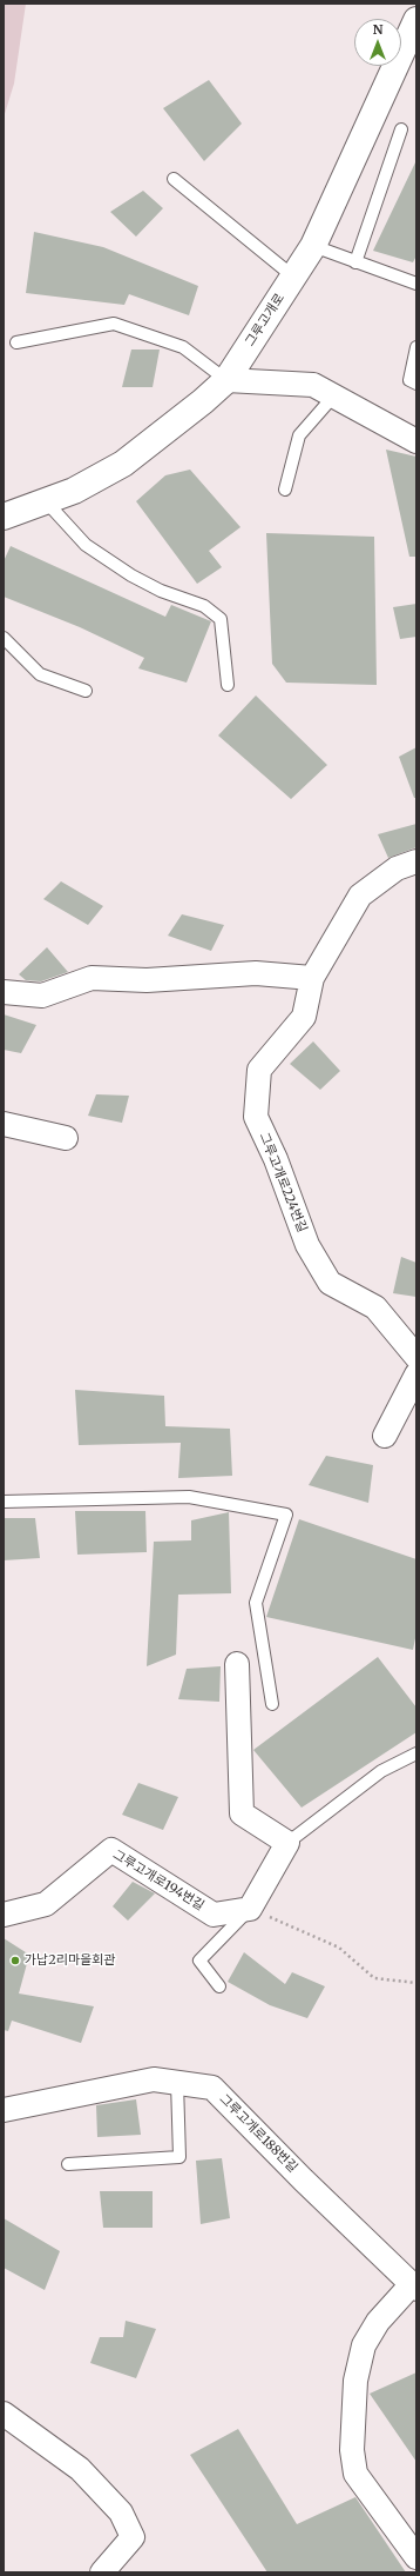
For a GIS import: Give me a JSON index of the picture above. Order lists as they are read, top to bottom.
{
  "streets": {
    "street": [
      "그루고개로",
      "그루고개로224번길",
      "그루고개로194번길",
      "그루고개로188번길"
    ]
  },
  "places": ["가납2리마을회관"],
  "north": "top"
}
